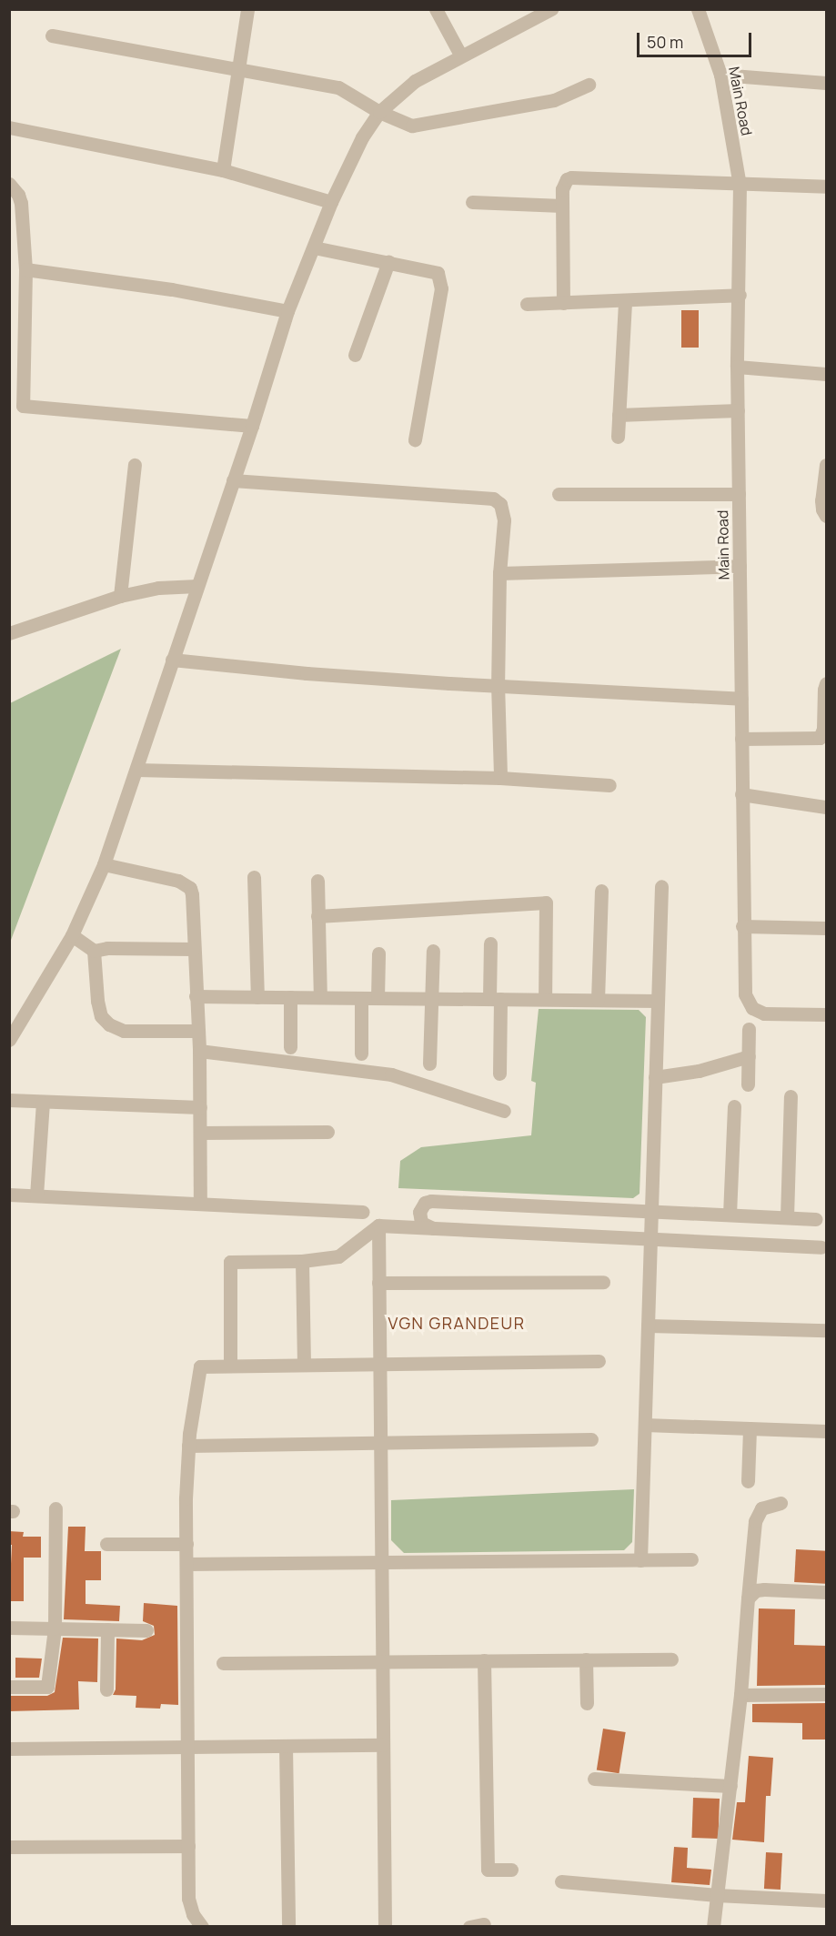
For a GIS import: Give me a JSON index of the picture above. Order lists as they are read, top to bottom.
{
  "streets": {
    "street": ["Main Road"]
  },
  "districts": ["VGN GRANDEUR"],
  "scale_bar": "50 m"
}
